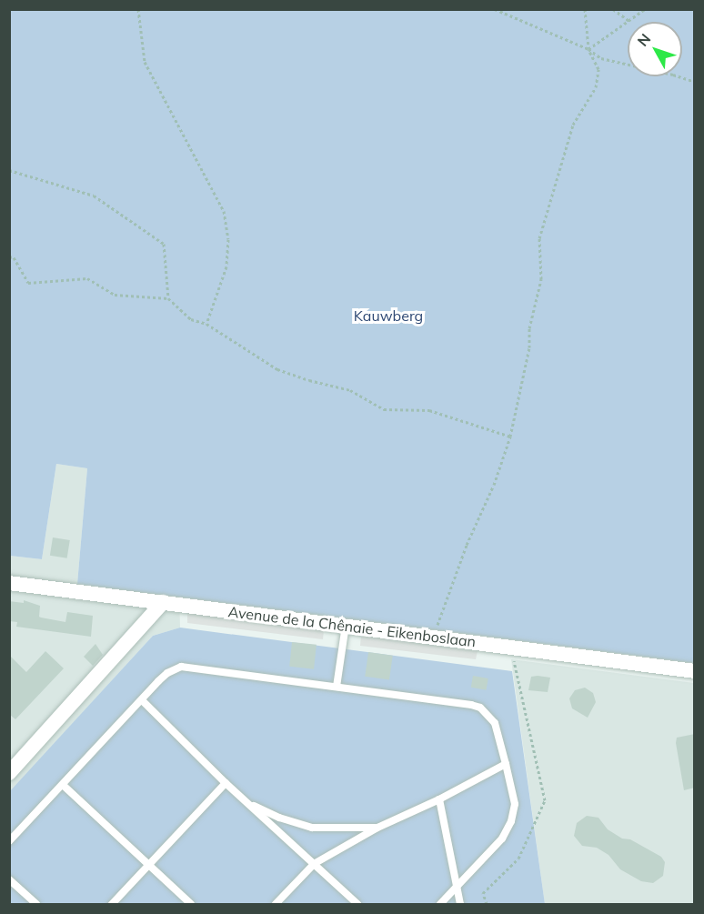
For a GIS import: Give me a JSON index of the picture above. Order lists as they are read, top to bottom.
{
  "streets": {
    "street": ["Avenue de la Chênaie - Eikenboslaan"]
  },
  "parks": ["Kauwberg"],
  "north": "top left"
}
